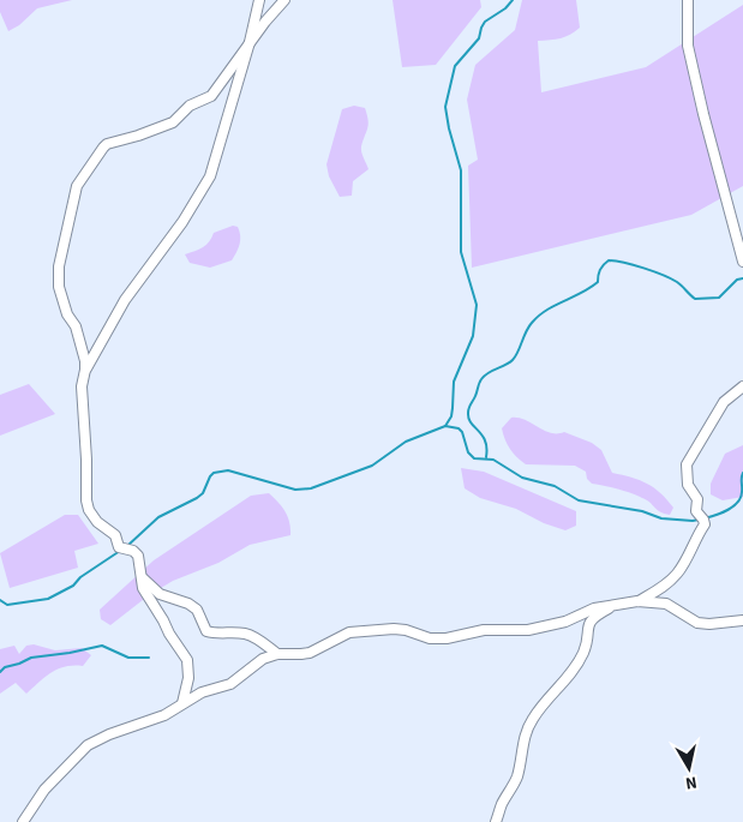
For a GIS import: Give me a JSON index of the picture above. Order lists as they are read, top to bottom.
{
  "north": "bottom"
}
